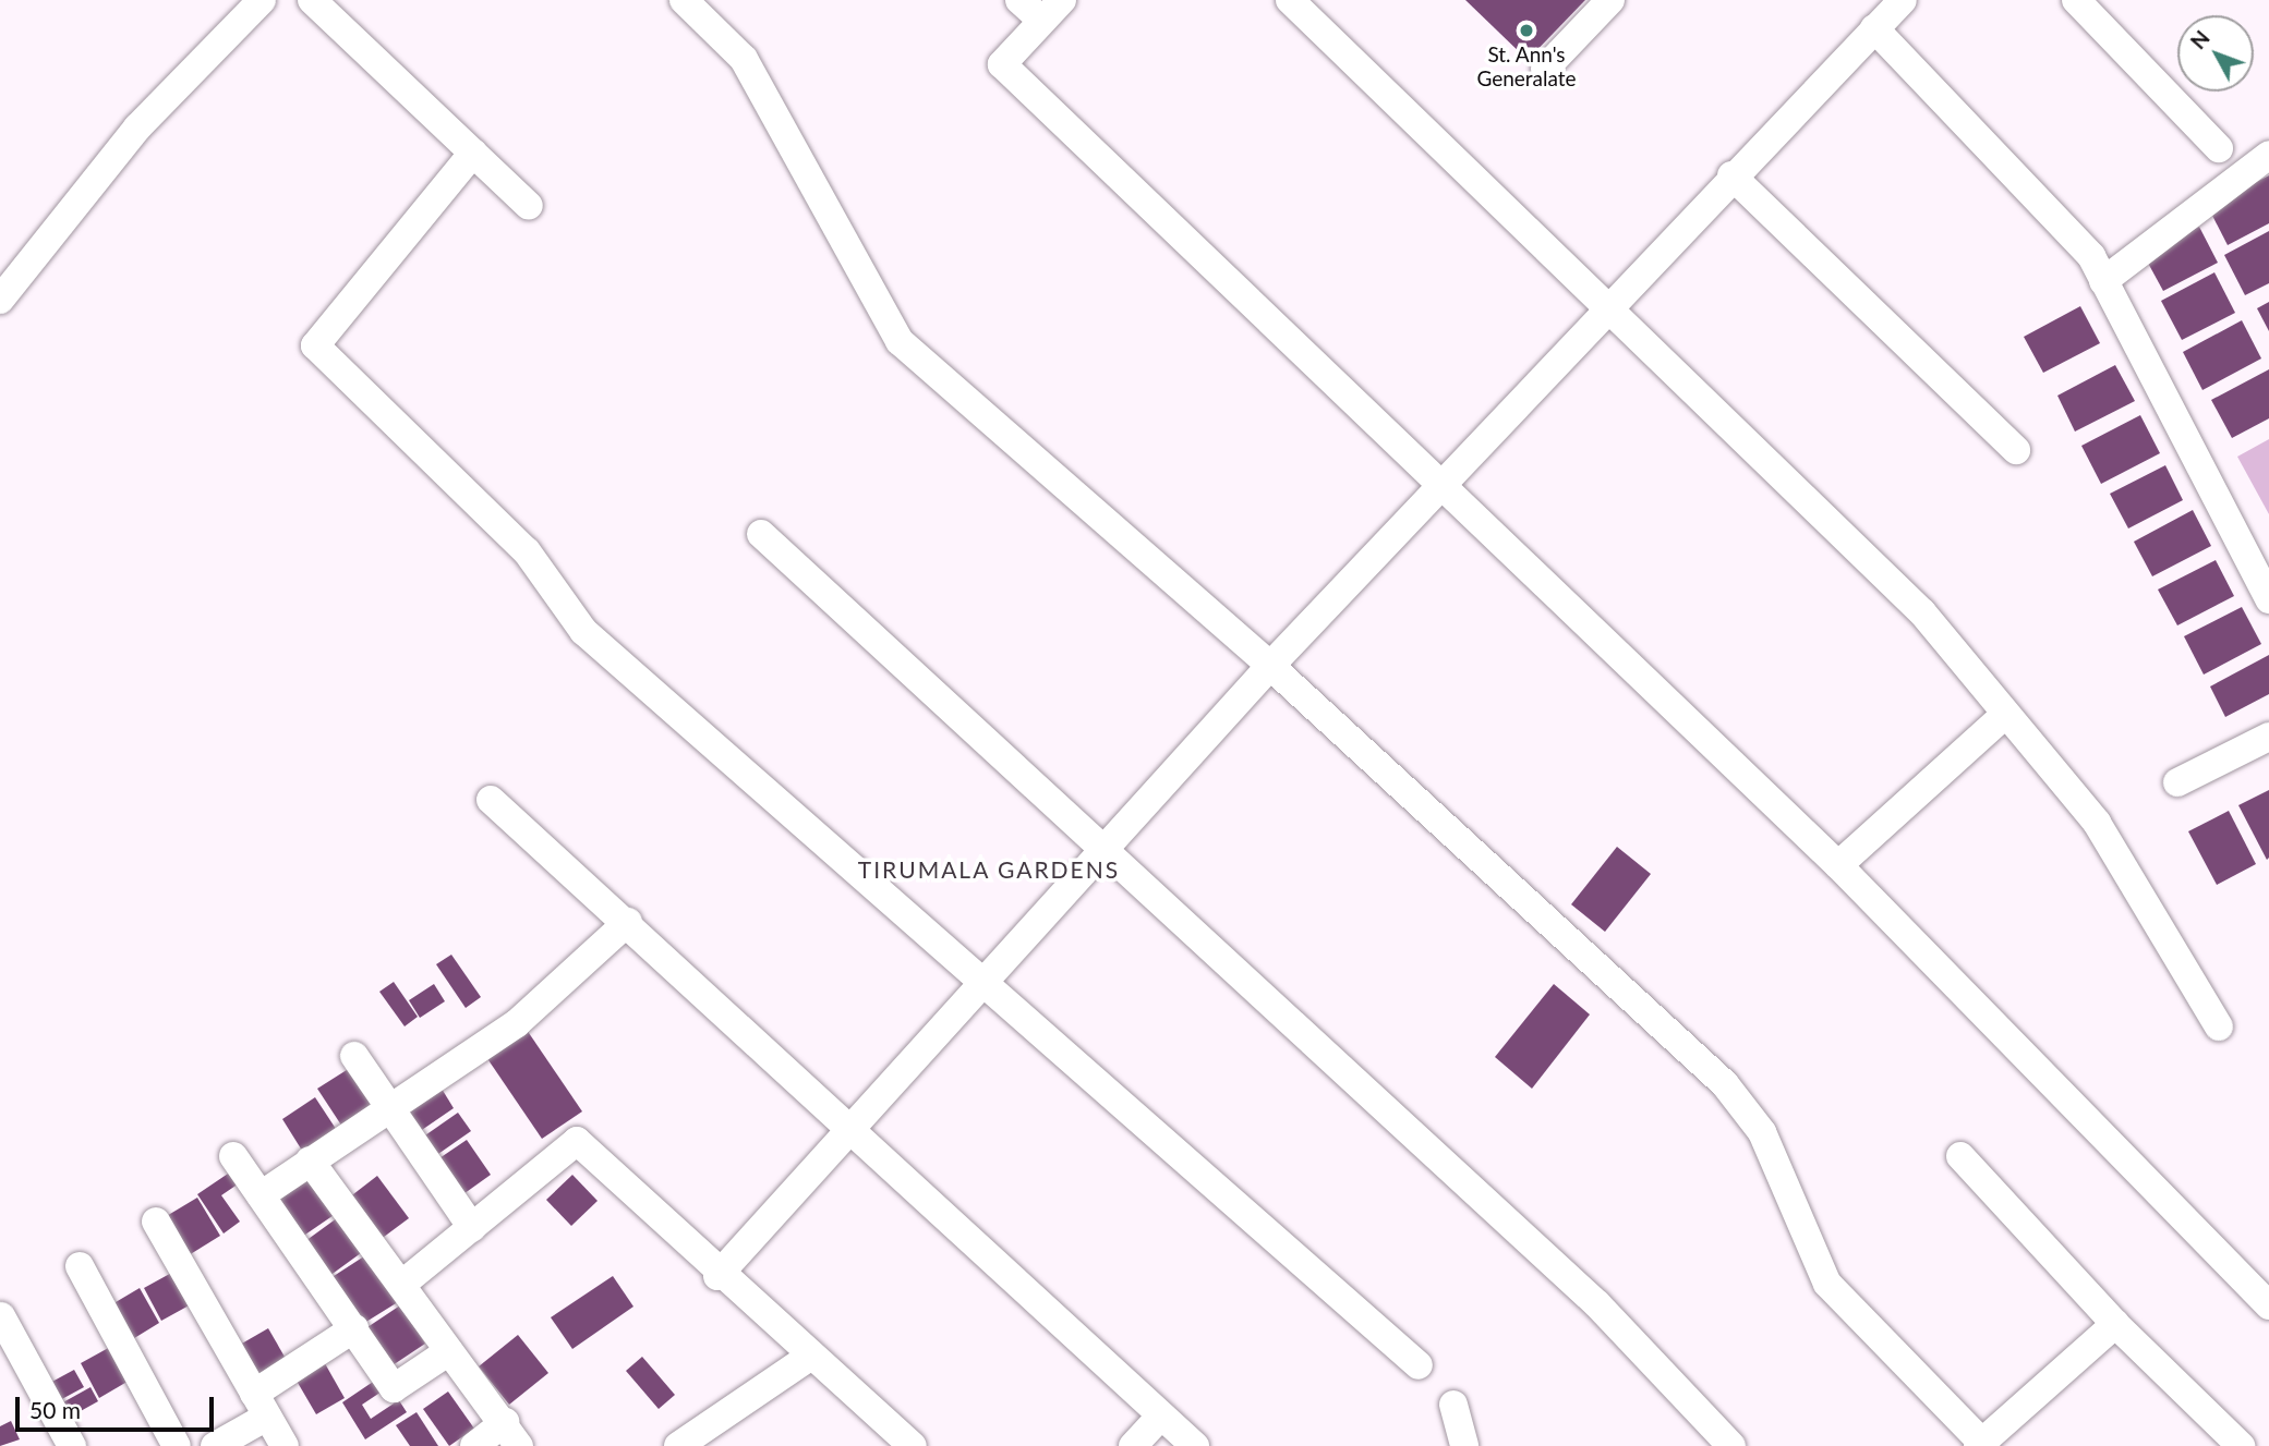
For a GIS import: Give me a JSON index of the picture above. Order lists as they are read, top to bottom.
{
  "districts": ["TIRUMALA GARDENS"],
  "places": ["St. Ann's Generalate"],
  "scale_bar": "50 m",
  "north": "top left"
}
